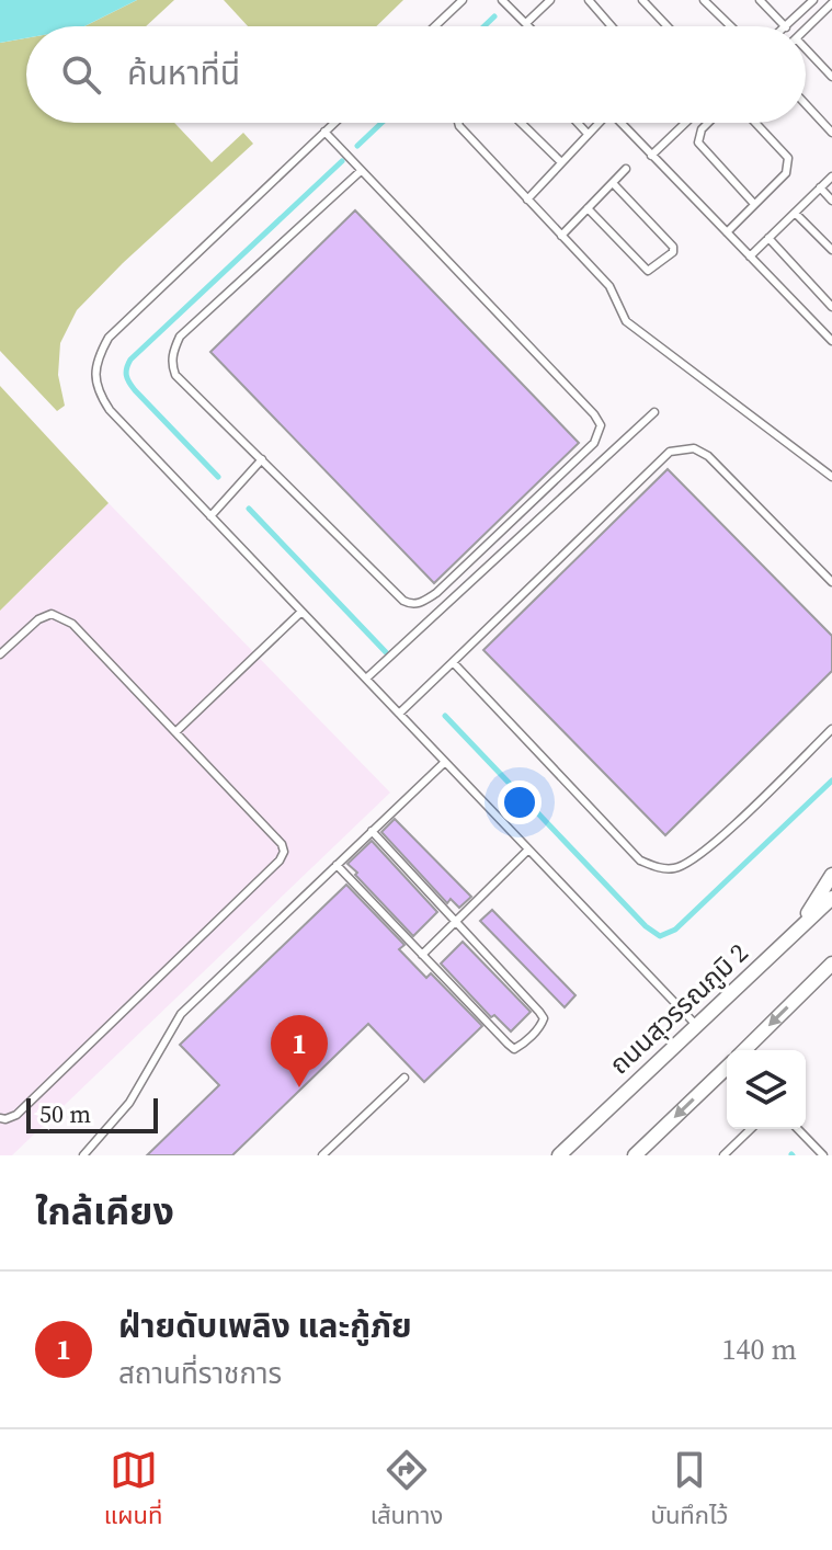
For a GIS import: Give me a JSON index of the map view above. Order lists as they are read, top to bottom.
{
  "streets": {
    "street": ["ถนนสุวรรณภูมิ 2"]
  },
  "scale_bar": "50 m",
  "page": {
    "search": "ค้นหาที่นี่",
    "pins": "1",
    "scale": "50 m",
    "heading": "ใกล้เคียง",
    "list": [
      {
        "mark": "1",
        "name": "ฝ่ายดับเพลิง และกู้ภัย",
        "note": "สถานที่ราชการ",
        "value": "140 m"
      }
    ],
    "nav": ["แผนที่", "เส้นทาง", "บันทึกไว้"]
  }
}
